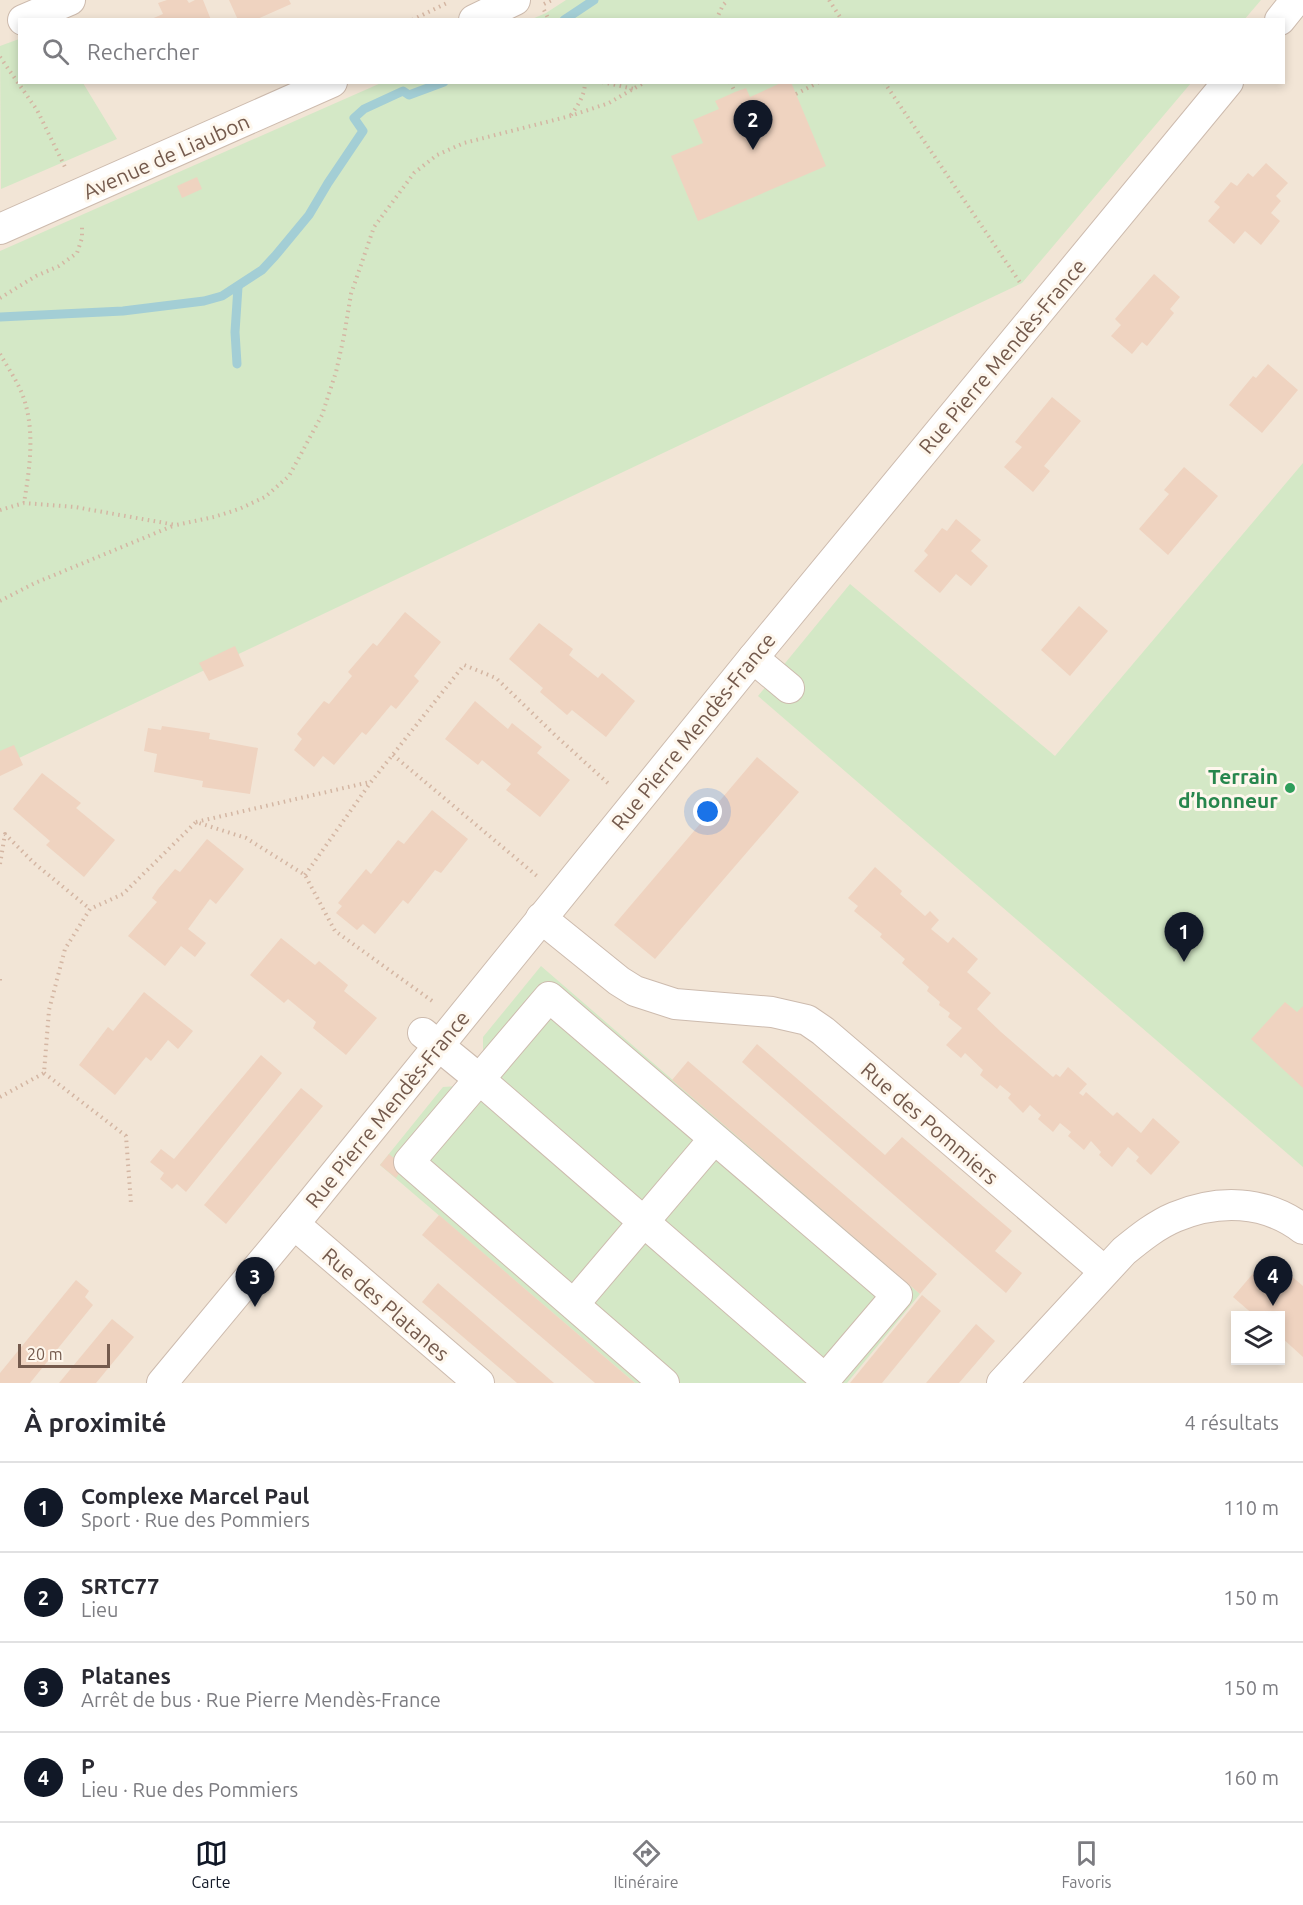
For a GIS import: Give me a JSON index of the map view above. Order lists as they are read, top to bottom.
{
  "streets": {
    "street": [
      "Avenue de Liaubon",
      "Rue Pierre Mendès-France",
      "Rue des Pommiers",
      "Rue des Platanes"
    ]
  },
  "crossings": [
    ["Rue Pierre Mendès-France", "Rue des Pommiers"],
    ["Rue Pierre Mendès-France", "Rue des Platanes"]
  ],
  "places": ["Terrain d’honneur"],
  "scale_bar": "20 m",
  "page": {
    "search": "Rechercher",
    "pins": [
      "2",
      "1",
      "4",
      "3"
    ],
    "scale": "20 m",
    "heading": ["À proximité", "4 résultats"],
    "list": [
      {
        "mark": "1",
        "name": "Complexe Marcel Paul",
        "note": "Sport · Rue des Pommiers",
        "value": "110 m"
      },
      {
        "mark": "2",
        "name": "SRTC77",
        "note": "Lieu",
        "value": "150 m"
      },
      {
        "mark": "3",
        "name": "Platanes",
        "note": "Arrêt de bus · Rue Pierre Mendès-France",
        "value": "150 m"
      },
      {
        "mark": "4",
        "name": "P",
        "note": "Lieu · Rue des Pommiers",
        "value": "160 m"
      }
    ],
    "nav": ["Carte", "Itinéraire", "Favoris"]
  }
}
